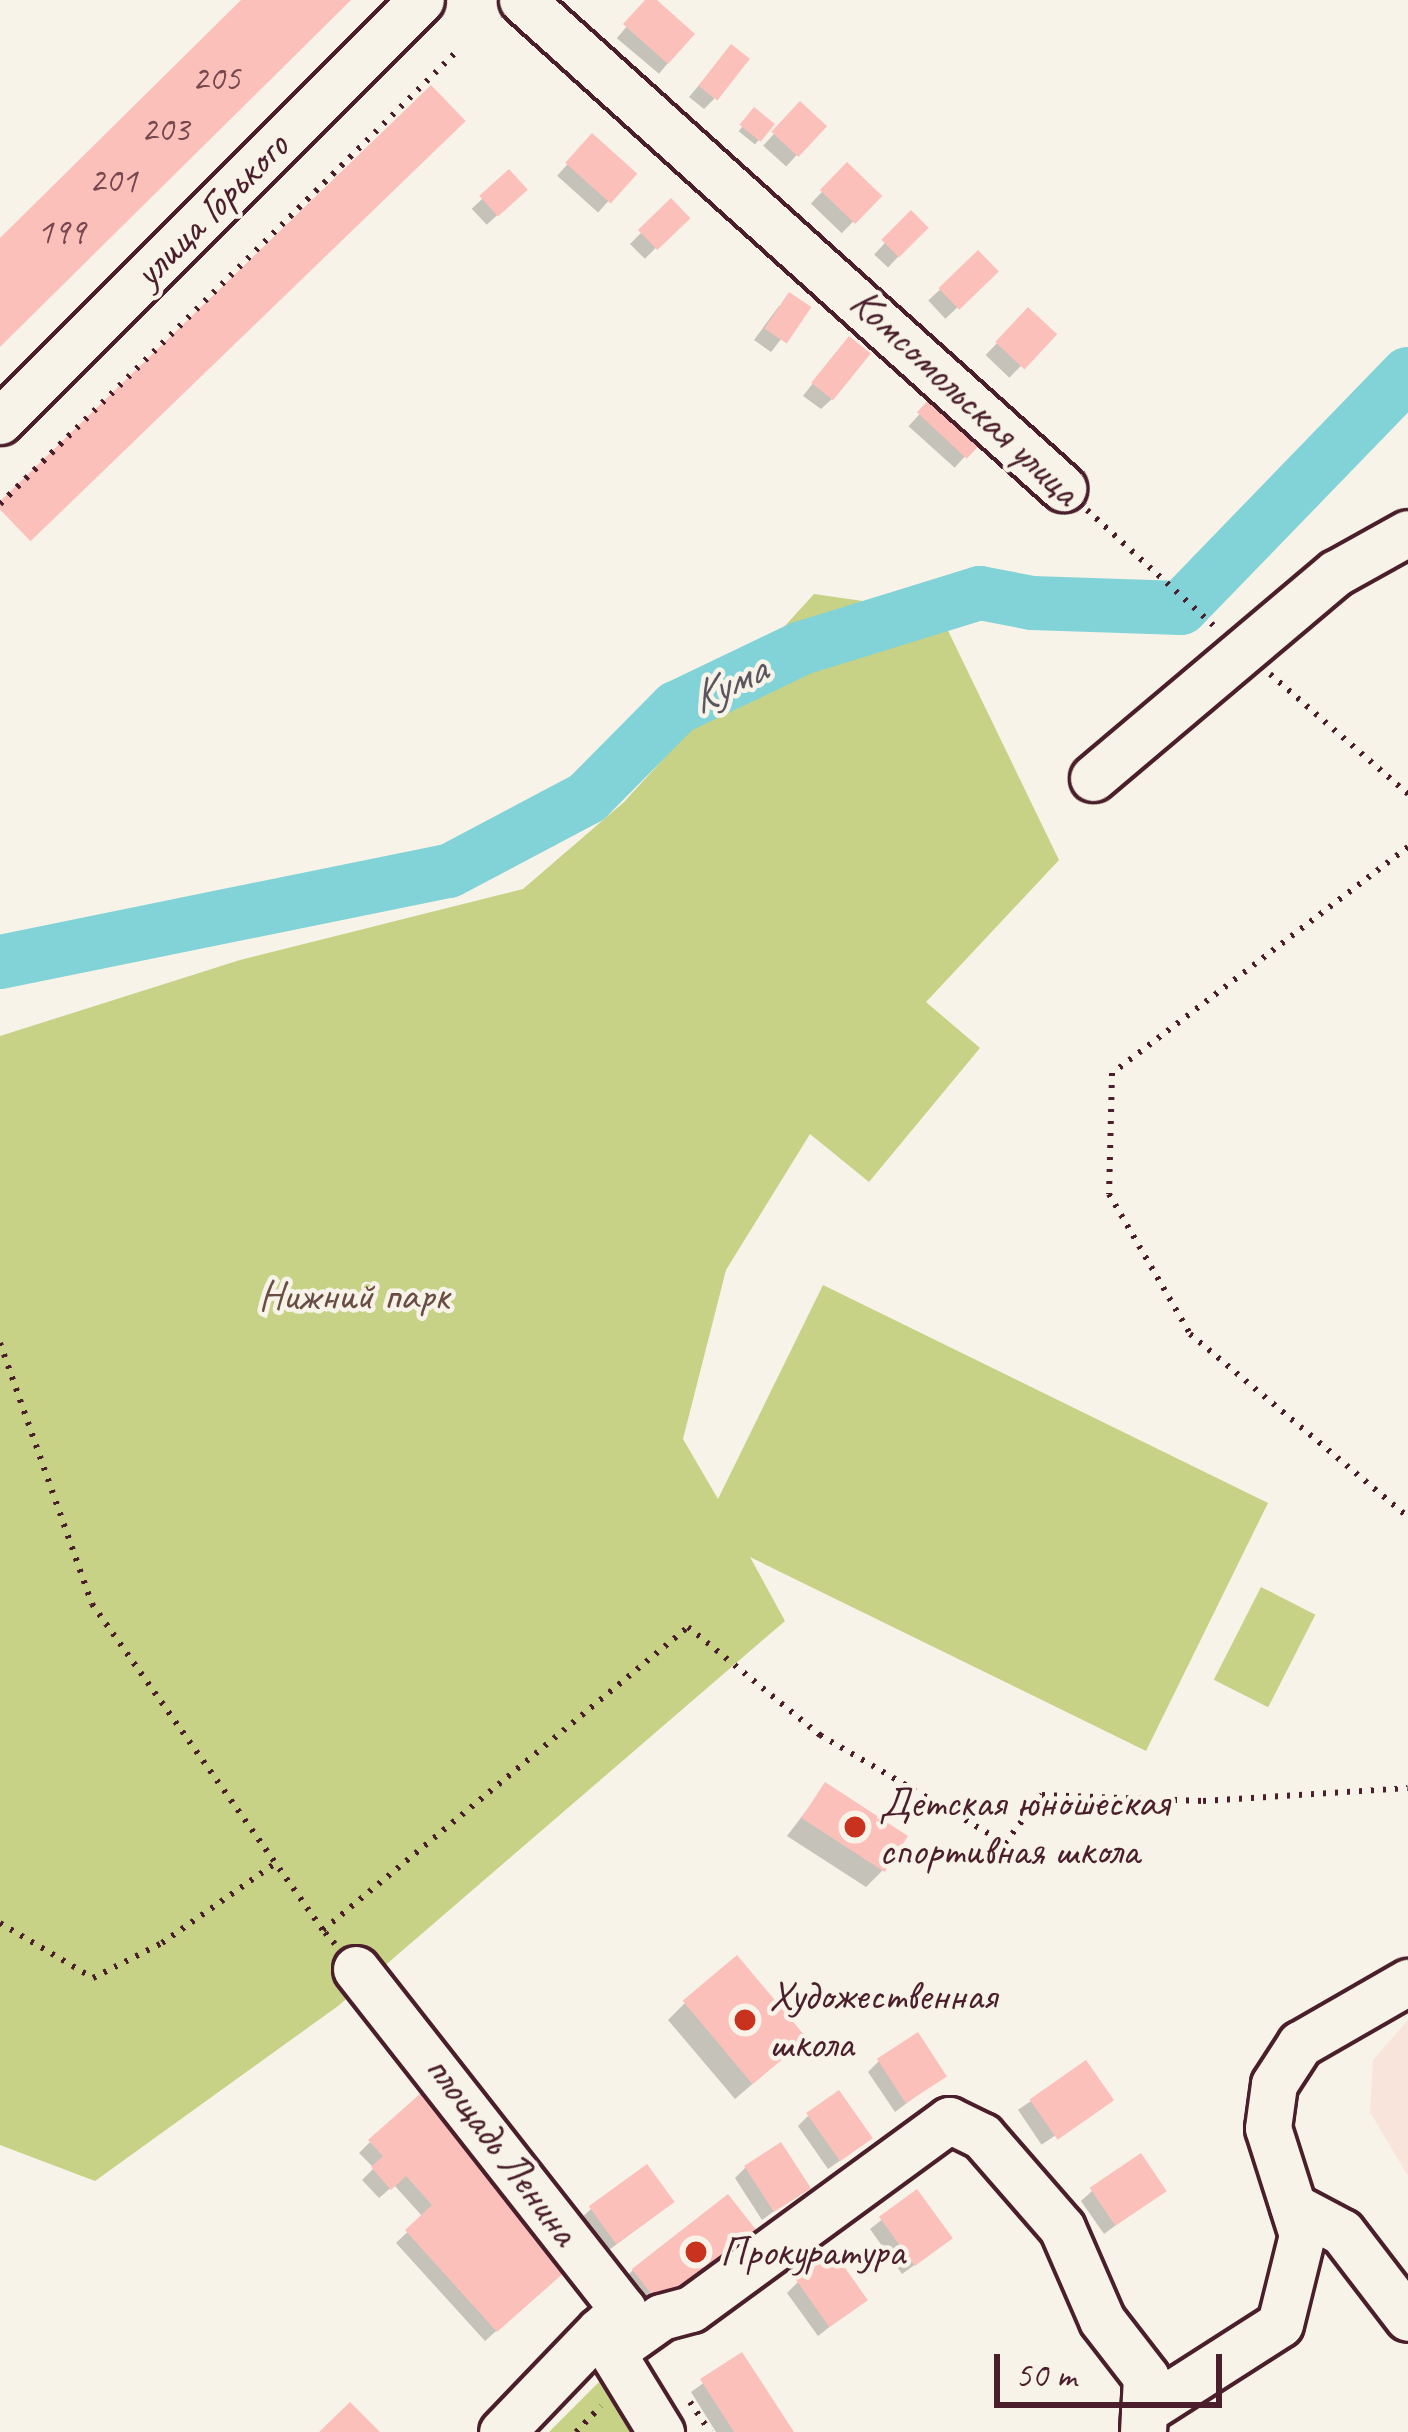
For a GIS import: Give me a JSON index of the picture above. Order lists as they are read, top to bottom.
{
  "streets": {
    "street": ["улица Горького", "Комсомольская улица", "площадь Ленина"]
  },
  "water": ["Кума"],
  "parks": ["Нижний парк"],
  "places": ["Детская юношеская спортивная школа", "Художественная школа", "Прокуратура"],
  "house_numbers": [
    "205",
    "203",
    "201",
    "199"
  ],
  "scale_bar": "50 m"
}
